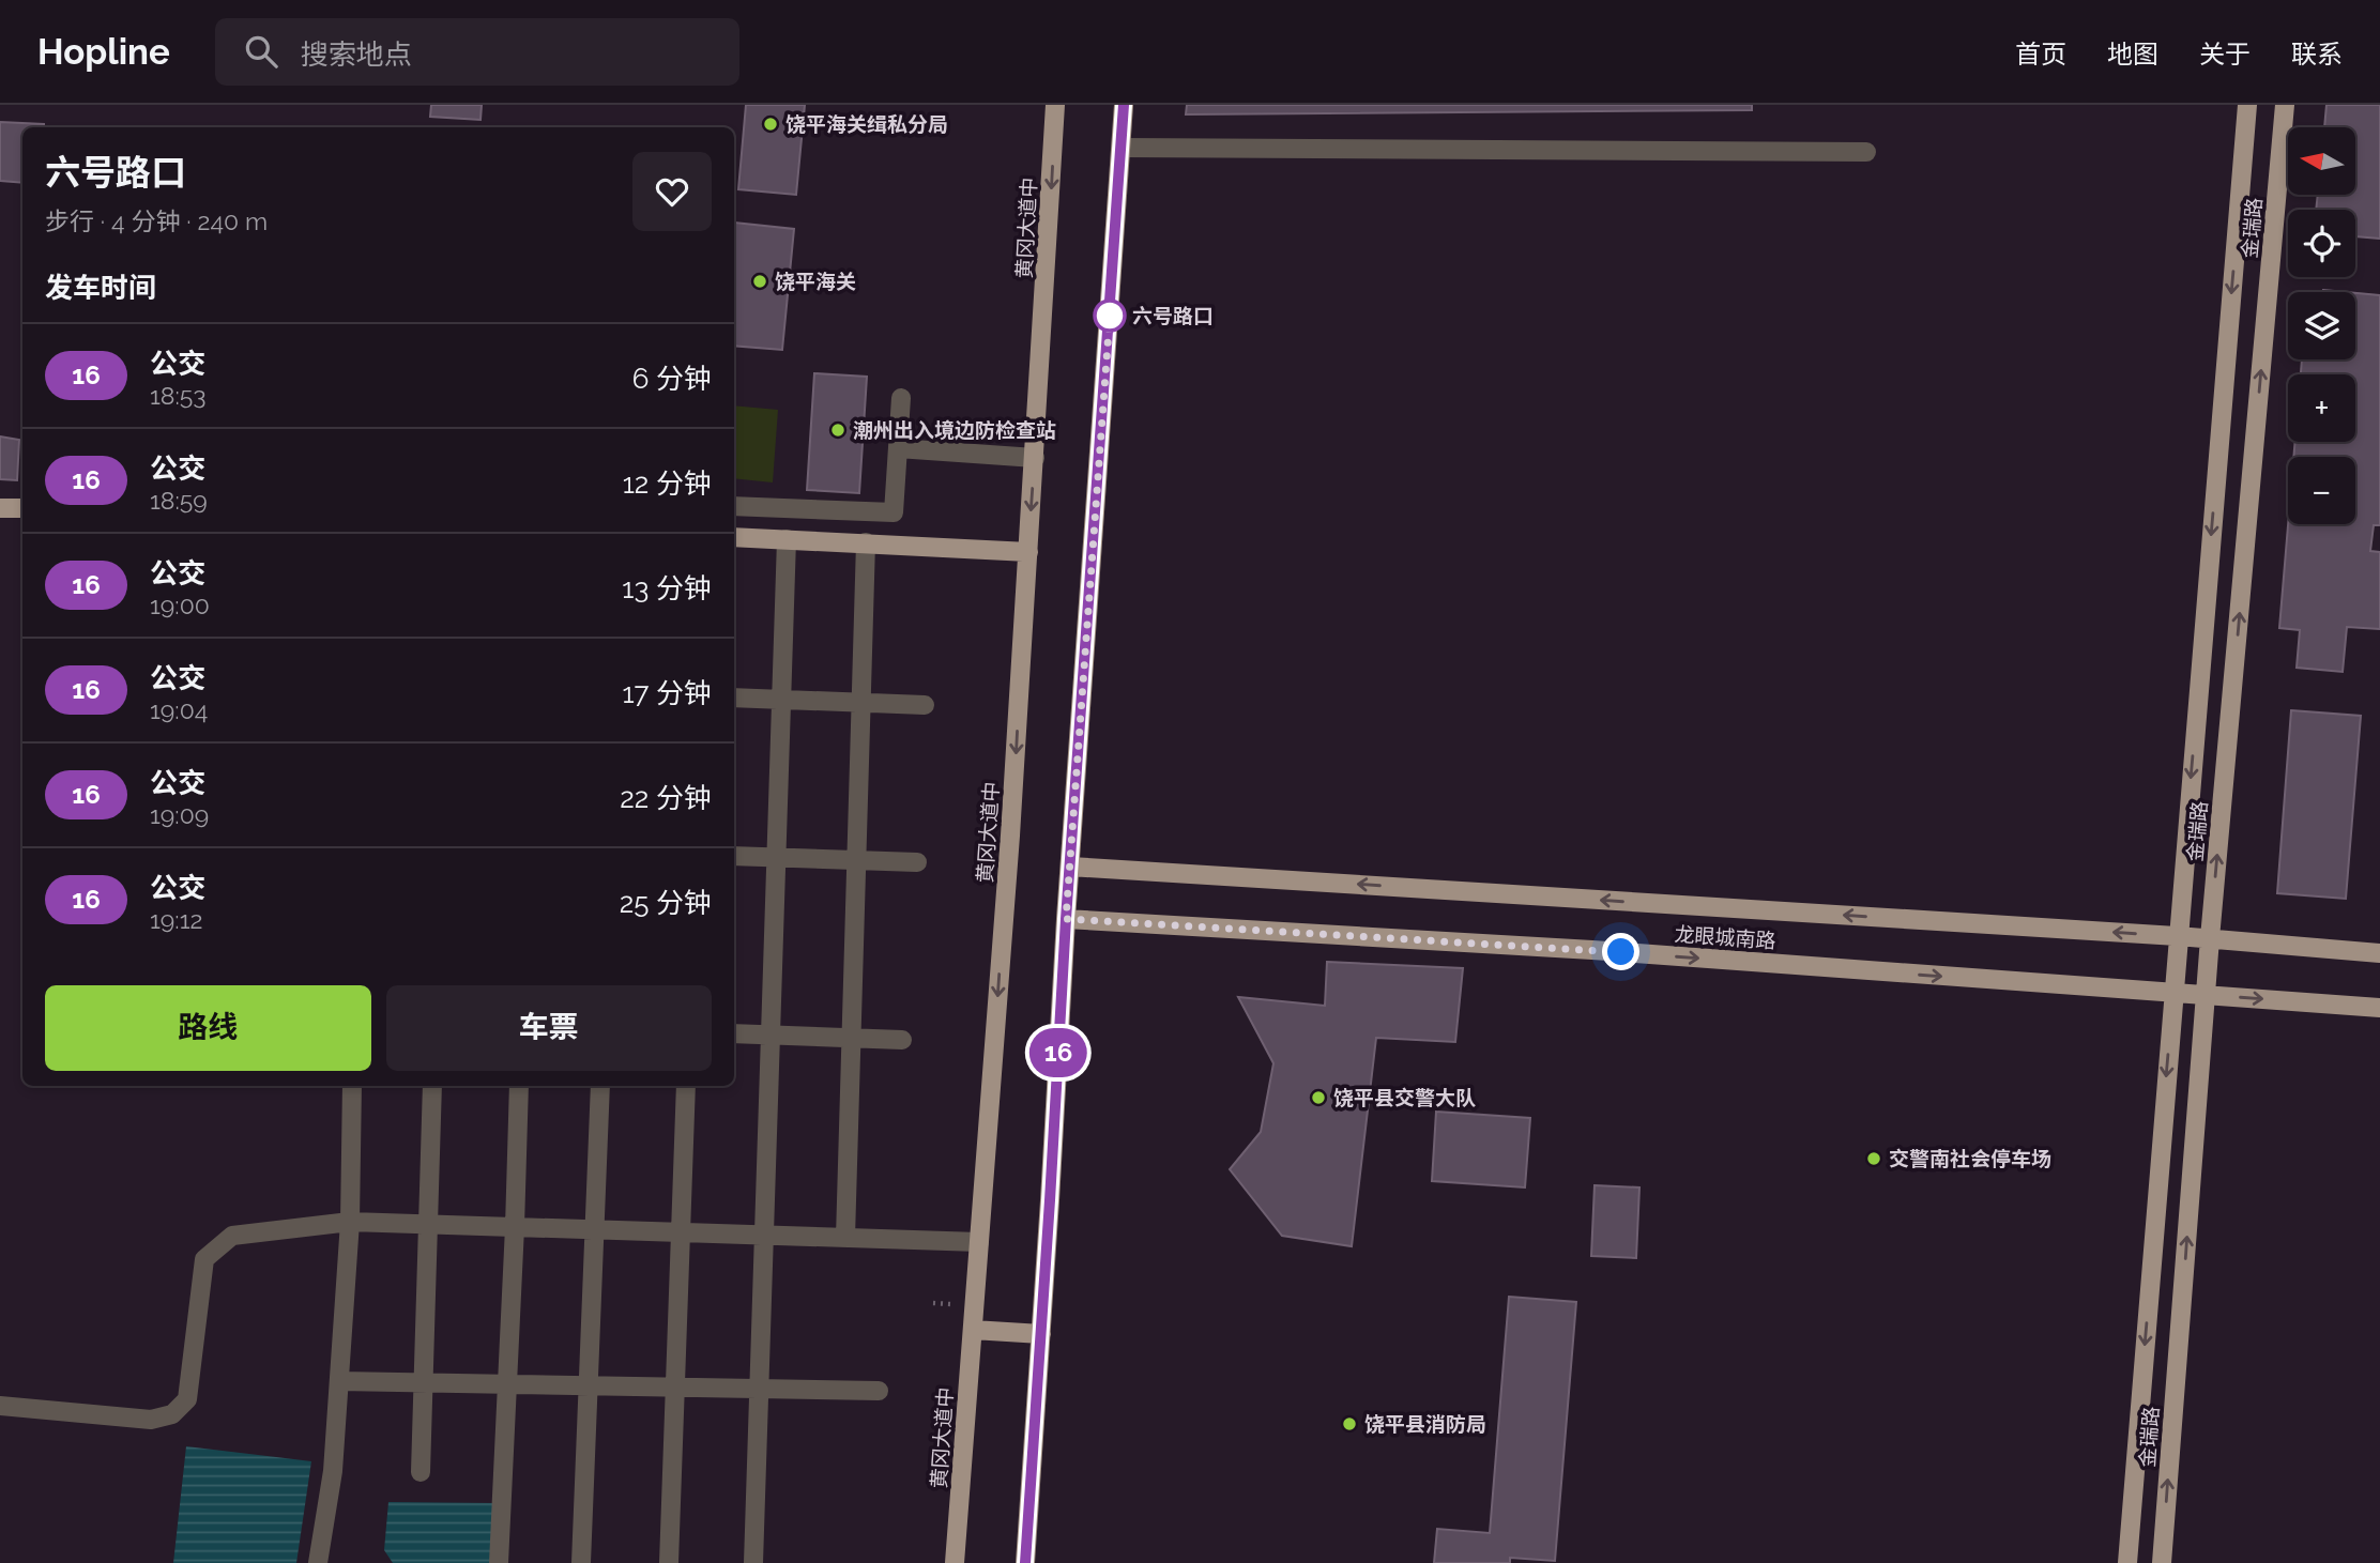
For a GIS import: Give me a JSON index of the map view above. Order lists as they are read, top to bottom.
{
  "streets": {
    "main road": ["黄冈大道中", "金瑞路", "龙眼城南路"]
  },
  "crossings": [
    ["金瑞路", "龙眼城南路"]
  ],
  "places": [
    "饶平海关缉私分局",
    "饶平海关",
    "六号路口",
    "潮州出入境边防检查站",
    "饶平县交警大队",
    "交警南社会停车场",
    "饶平县消防局"
  ],
  "lines": ["bus line 16"],
  "north": "left",
  "page": {
    "header": "Hopline",
    "search": "搜索地点",
    "nav": [
      "首页",
      "地图",
      "关于",
      "联系"
    ],
    "on_map": "16",
    "map_buttons": ["+", "−"],
    "heading": [
      ["六号路口", "步行 · 4 分钟 · 240 m"],
      "发车时间"
    ],
    "list": [
      {
        "mark": "16",
        "name": "公交",
        "note": "18:53",
        "value": "6 分钟"
      },
      {
        "mark": "16",
        "name": "公交",
        "note": "18:59",
        "value": "12 分钟"
      },
      {
        "mark": "16",
        "name": "公交",
        "note": "19:00",
        "value": "13 分钟"
      },
      {
        "mark": "16",
        "name": "公交",
        "note": "19:04",
        "value": "17 分钟"
      },
      {
        "mark": "16",
        "name": "公交",
        "note": "19:09",
        "value": "22 分钟"
      },
      {
        "mark": "16",
        "name": "公交",
        "note": "19:12",
        "value": "25 分钟"
      }
    ],
    "buttons": ["路线", "车票"]
  }
}
